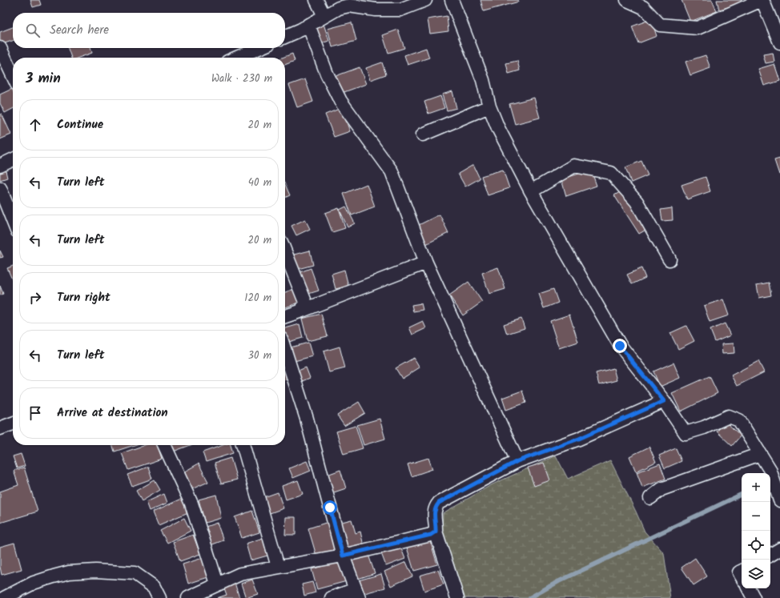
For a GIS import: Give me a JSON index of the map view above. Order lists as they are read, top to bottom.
{
  "page": {
    "search": "Search here",
    "heading": ["3 min", "Walk · 230 m"],
    "list": [
      ["Continue", "20 m"],
      ["Turn left", "40 m"],
      ["Turn left", "20 m"],
      ["Turn right", "120 m"],
      ["Turn left", "30 m"],
      "Arrive at destination"
    ],
    "map_buttons": ["+", "−"]
  }
}
